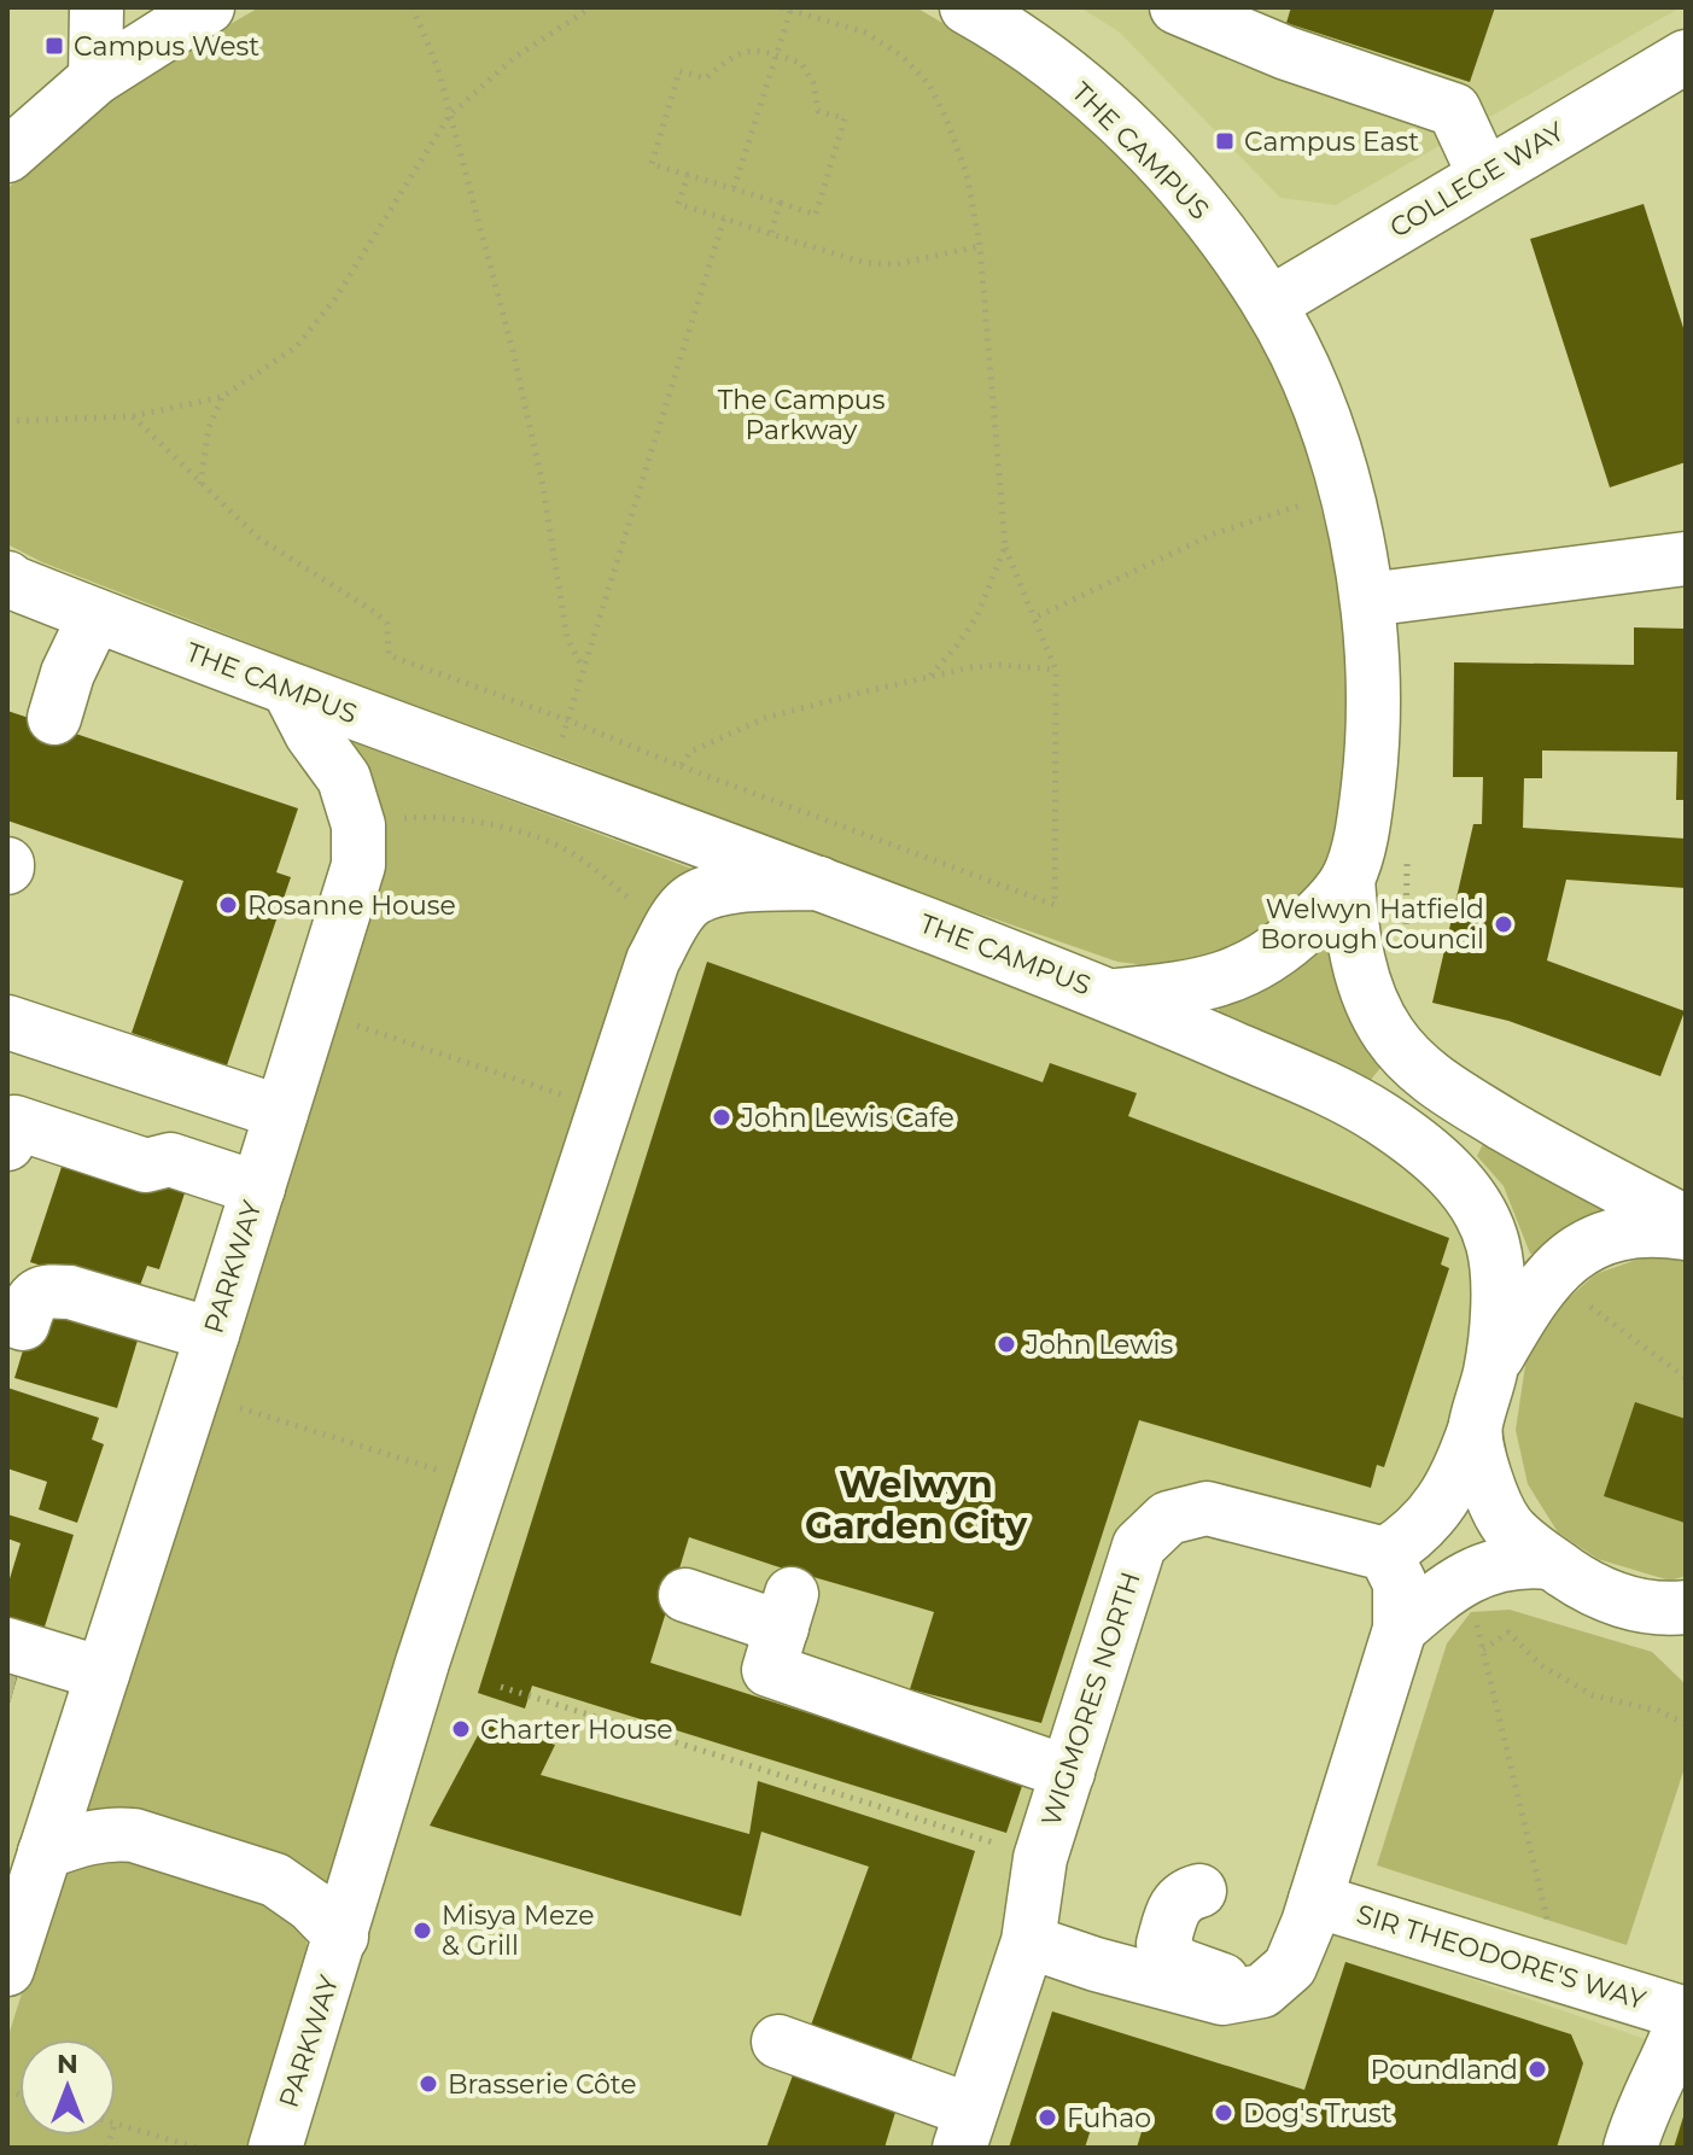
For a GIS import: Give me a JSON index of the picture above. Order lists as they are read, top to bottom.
{
  "streets": {
    "street": [
      "THE CAMPUS",
      "COLLEGE WAY",
      "PARKWAY",
      "WIGMORES NORTH",
      "SIR THEODORE'S WAY"
    ]
  },
  "crossings": [
    ["THE CAMPUS", "COLLEGE WAY"],
    ["THE CAMPUS", "PARKWAY"]
  ],
  "districts": ["Welwyn Garden City"],
  "parks": ["The Campus Parkway"],
  "places": {
    "transit": ["Campus West", "Campus East"],
    "other": [
      "Rosanne House",
      "Welwyn Hatfield Borough Council",
      "John Lewis Cafe",
      "John Lewis",
      "Charter House",
      "Misya Meze & Grill",
      "Poundland",
      "Brasserie Côte",
      "Dog's Trust",
      "Fuhao"
    ]
  },
  "north": "top"
}
